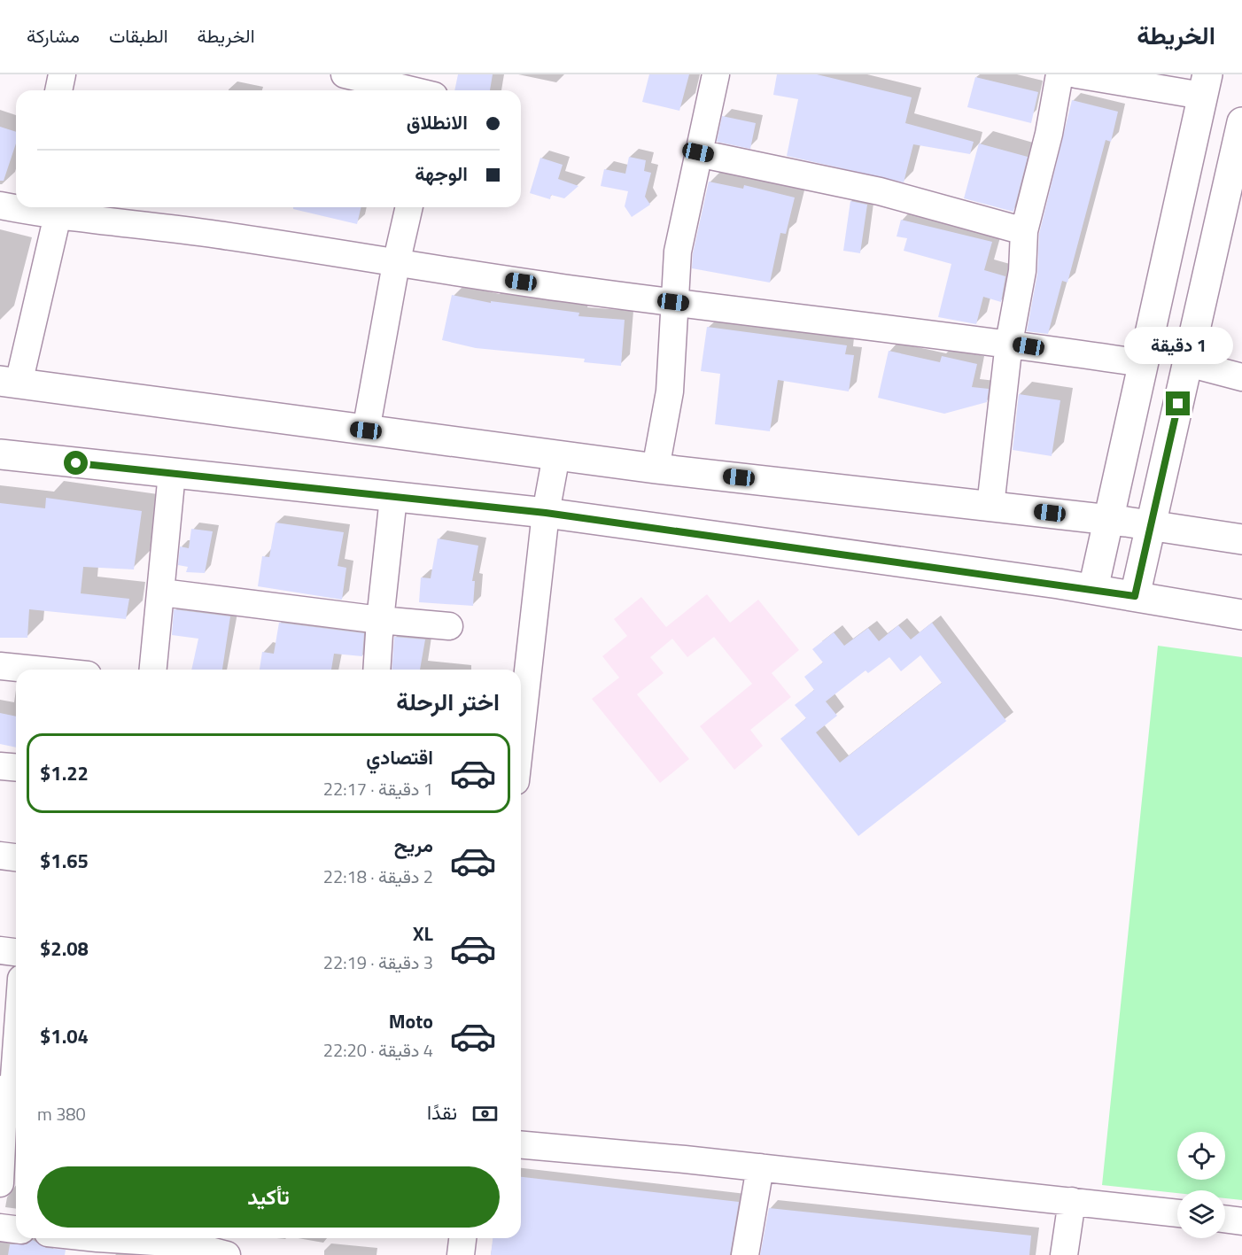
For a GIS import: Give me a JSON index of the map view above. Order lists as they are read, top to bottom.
{
  "page": {
    "header": "الخريطة",
    "nav": ["الخريطة", "الطبقات", "مشاركة"],
    "banner": ["الانطلاق", "الوجهة"],
    "bubble": "1 دقيقة",
    "heading": "اختر الرحلة",
    "list": [
      {
        "name": "اقتصادي",
        "note": "1 دقيقة · 22:17",
        "value": "$1.22"
      },
      {
        "name": "مريح",
        "note": "2 دقيقة · 22:18",
        "value": "$1.65"
      },
      {
        "name": "XL",
        "note": "3 دقيقة · 22:19",
        "value": "$2.08"
      },
      {
        "name": "Moto",
        "note": "4 دقيقة · 22:20",
        "value": "$1.04"
      }
    ],
    "pay": ["نقدًا", "380 m"],
    "buttons": "تأكيد"
  }
}
